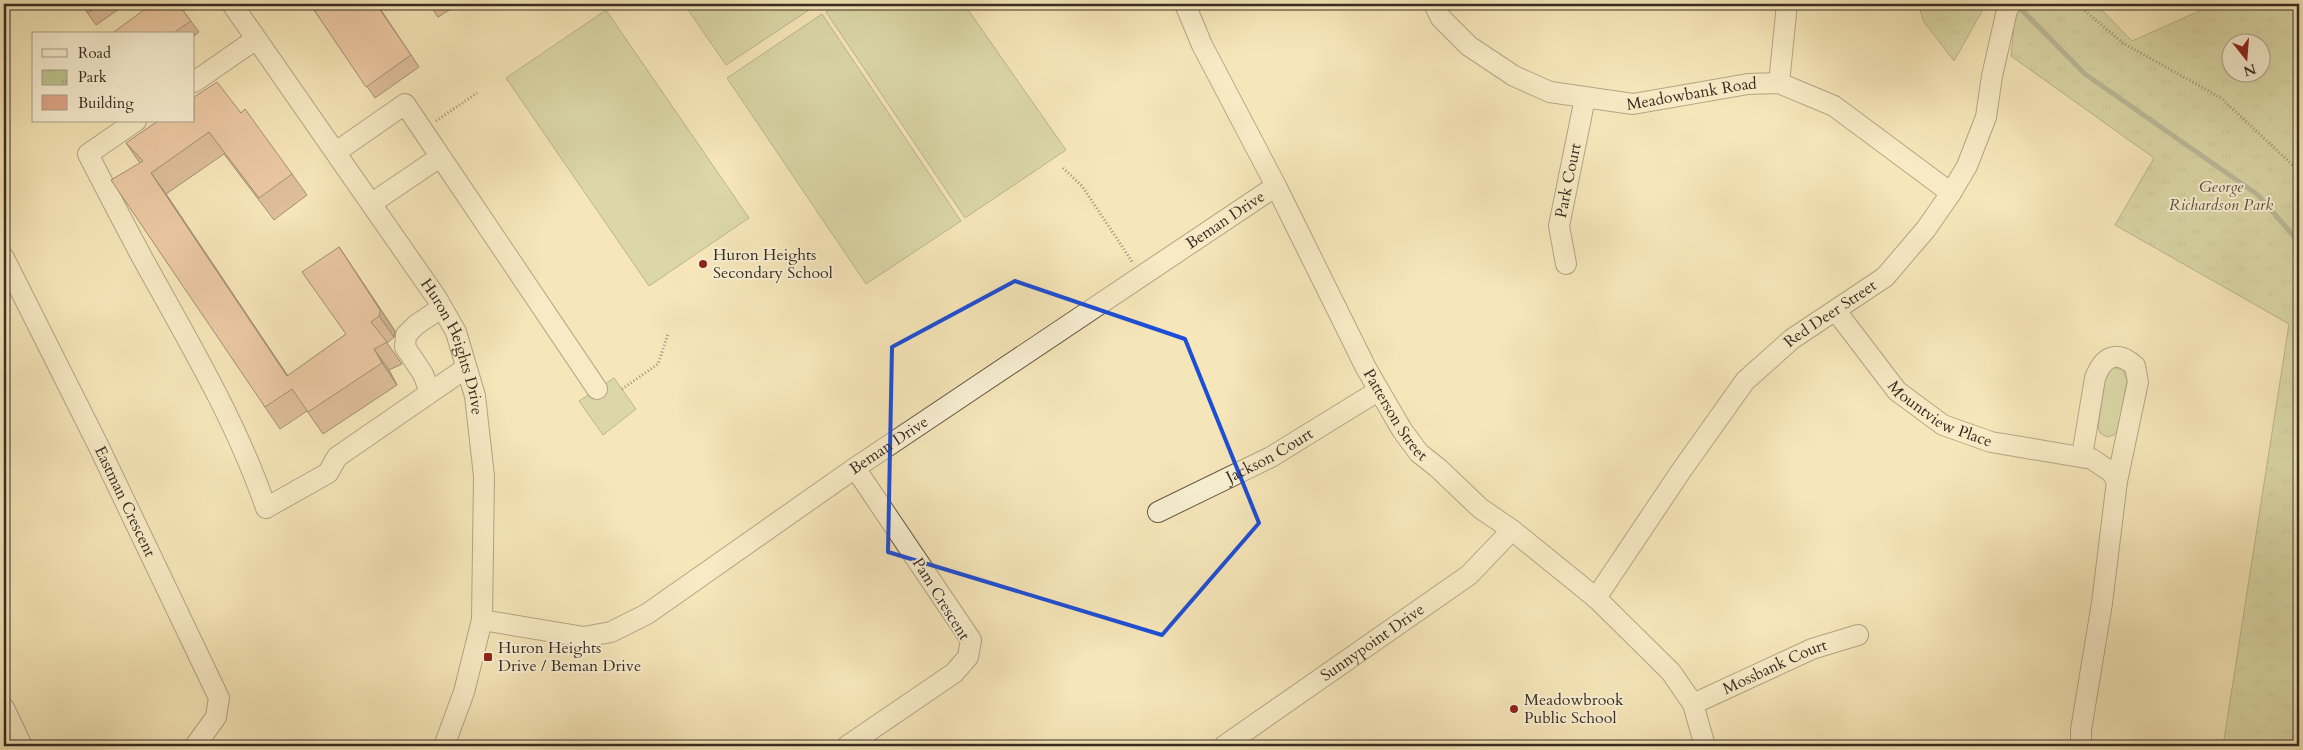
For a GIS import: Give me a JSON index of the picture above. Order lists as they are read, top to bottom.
{
  "streets": {
    "street": [
      "Meadowbank Road",
      "Park Court",
      "Beman Drive",
      "Red Deer Street",
      "Huron Heights Drive",
      "Mountview Place",
      "Patterson Street",
      "Jackson Court",
      "Eastman Crescent",
      "Pam Crescent",
      "Sunnypoint Drive",
      "Mossbank Court"
    ]
  },
  "crossings": [
    ["Meadowbank Road", "Park Court"],
    ["Meadowbank Road", "Red Deer Street"],
    ["Beman Drive", "Huron Heights Drive"],
    ["Beman Drive", "Patterson Street"],
    ["Beman Drive", "Pam Crescent"],
    ["Red Deer Street", "Mountview Place"],
    ["Red Deer Street", "Patterson Street"],
    ["Patterson Street", "Jackson Court"],
    ["Patterson Street", "Sunnypoint Drive"],
    ["Patterson Street", "Mossbank Court"]
  ],
  "parks": ["George Richardson Park"],
  "places": {
    "other": ["Huron Heights Secondary School", "Meadowbrook Public School"],
    "transit": ["Huron Heights Drive / Beman Drive"]
  },
  "legend": ["Road", "Park", "Building"],
  "north": "bottom"
}
